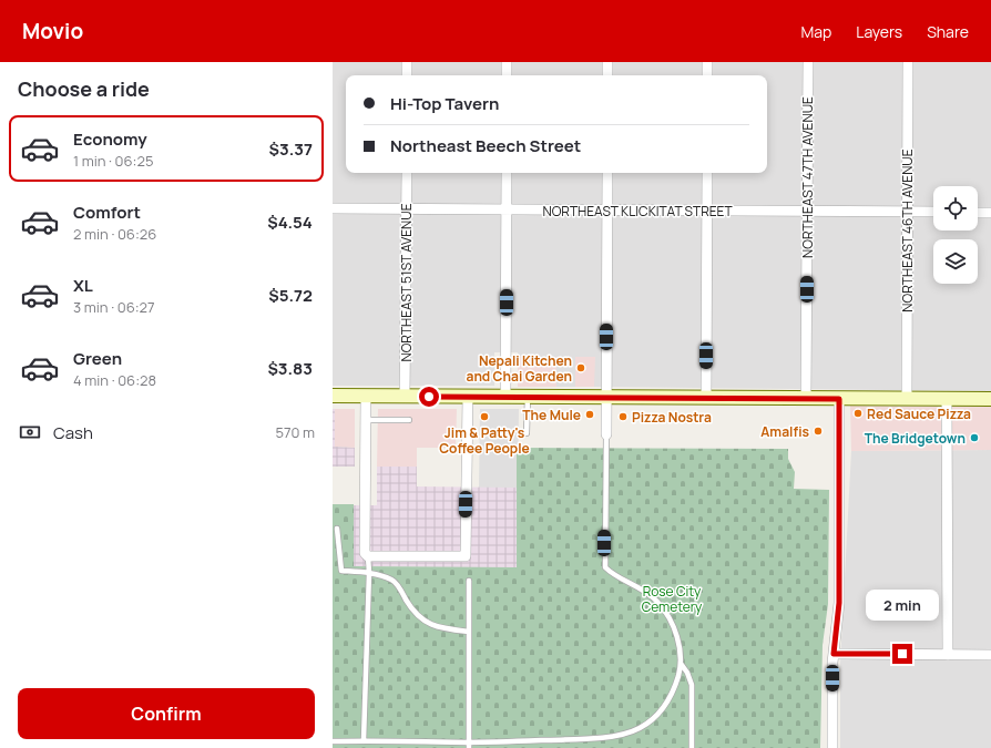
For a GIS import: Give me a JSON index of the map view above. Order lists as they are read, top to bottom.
{
  "streets": {
    "street": [
      "NORTHEAST 47TH AVENUE",
      "NORTHEAST KLICKITAT STREET",
      "NORTHEAST 46TH AVENUE",
      "NORTHEAST 51ST AVENUE"
    ]
  },
  "crossings": [
    ["NORTHEAST 47TH AVENUE", "NORTHEAST KLICKITAT STREET"],
    ["NORTHEAST KLICKITAT STREET", "NORTHEAST 46TH AVENUE"],
    ["NORTHEAST KLICKITAT STREET", "NORTHEAST 51ST AVENUE"]
  ],
  "parks": ["Rose City Cemetery"],
  "places": [
    "Nepali Kitchen and Chai Garden",
    "Red Sauce Pizza",
    "The Mule",
    "Jim & Patty's Coffee People",
    "Pizza Nostra",
    "Amalfis",
    "The Bridgetown"
  ],
  "page": {
    "header": "Movio",
    "nav": ["Map", "Layers", "Share"],
    "heading": "Choose a ride",
    "banner": ["Hi-Top Tavern", "Northeast Beech Street"],
    "list": [
      {
        "name": "Economy",
        "note": "1 min · 06:25",
        "value": "$3.37"
      },
      {
        "name": "Comfort",
        "note": "2 min · 06:26",
        "value": "$4.54"
      },
      {
        "name": "XL",
        "note": "3 min · 06:27",
        "value": "$5.72"
      },
      {
        "name": "Green",
        "note": "4 min · 06:28",
        "value": "$3.83"
      }
    ],
    "pay": ["Cash", "570 m"],
    "bubble": "2 min",
    "buttons": "Confirm"
  }
}
